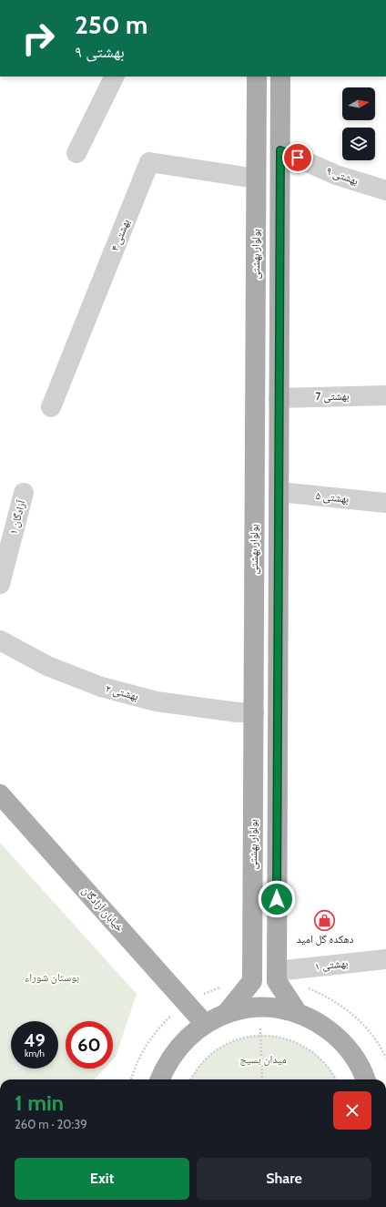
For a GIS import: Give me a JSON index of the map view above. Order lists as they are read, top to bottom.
{
  "streets": {
    "main road": ["بولوار بهشتی", "خیابان آزادگان"],
    "street": [
      "بهشتی ۹",
      "بهشتی ۴",
      "بهشتی 7",
      "بهشتی ۵",
      "آزادگان ۱",
      "بهشتی ۲",
      "بهشتی ۱"
    ]
  },
  "crossings": [
    ["بهشتی ۴", "بولوار بهشتی"],
    ["بولوار بهشتی", "بهشتی ۲"]
  ],
  "parks": ["بوستان شوراء", "میدان بسیج"],
  "places": {
    "shop": ["دهکده گل امید"]
  },
  "north": "right",
  "page": {
    "turn": ["250 m", "بهشتی ۹"],
    "speed": "49 km/h",
    "limit": "60",
    "heading": ["1 min", "260 m · 20:39"],
    "buttons": ["Exit", "Share"]
  }
}
